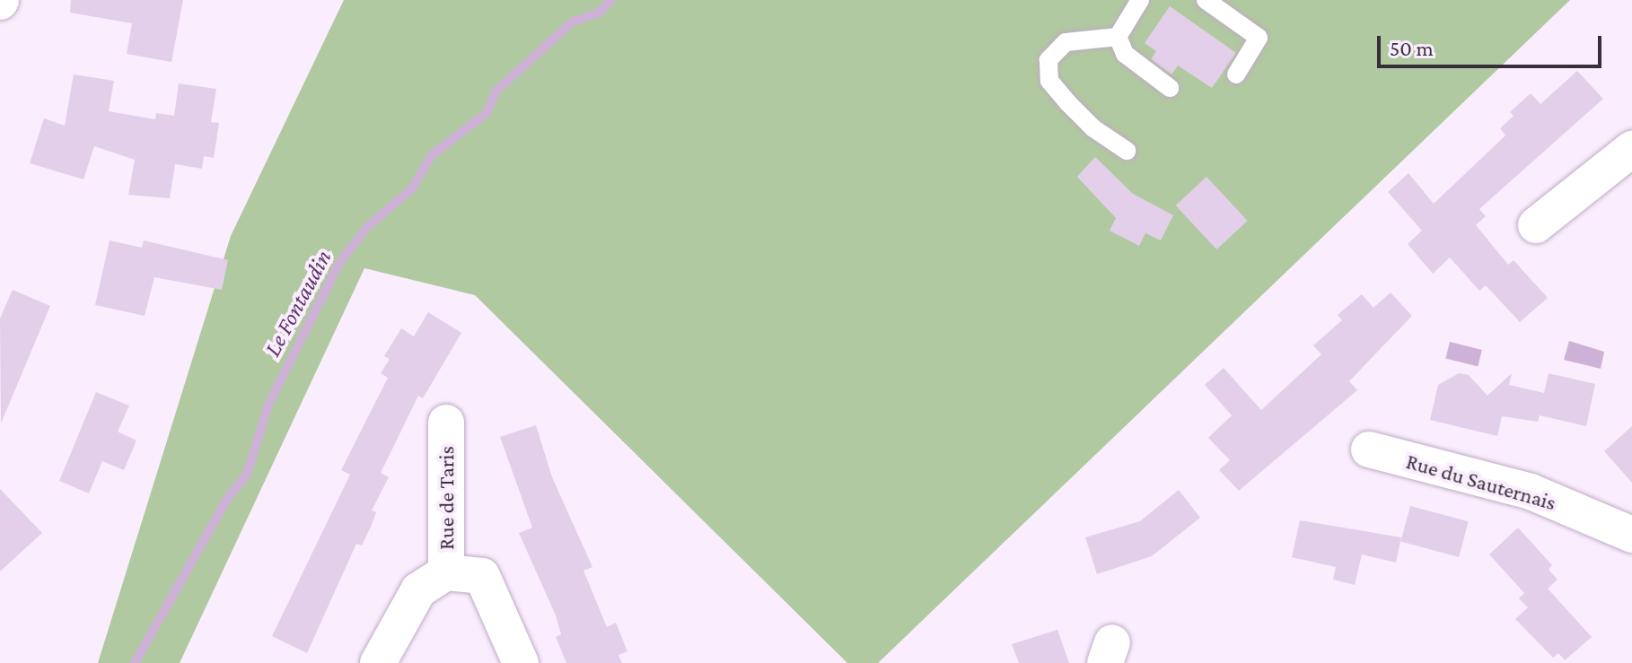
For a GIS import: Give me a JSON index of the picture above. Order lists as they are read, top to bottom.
{
  "streets": {
    "street": ["Rue du Sauternais", "Rue de Taris"]
  },
  "water": ["Le Fontaudin"],
  "scale_bar": "50 m"
}
